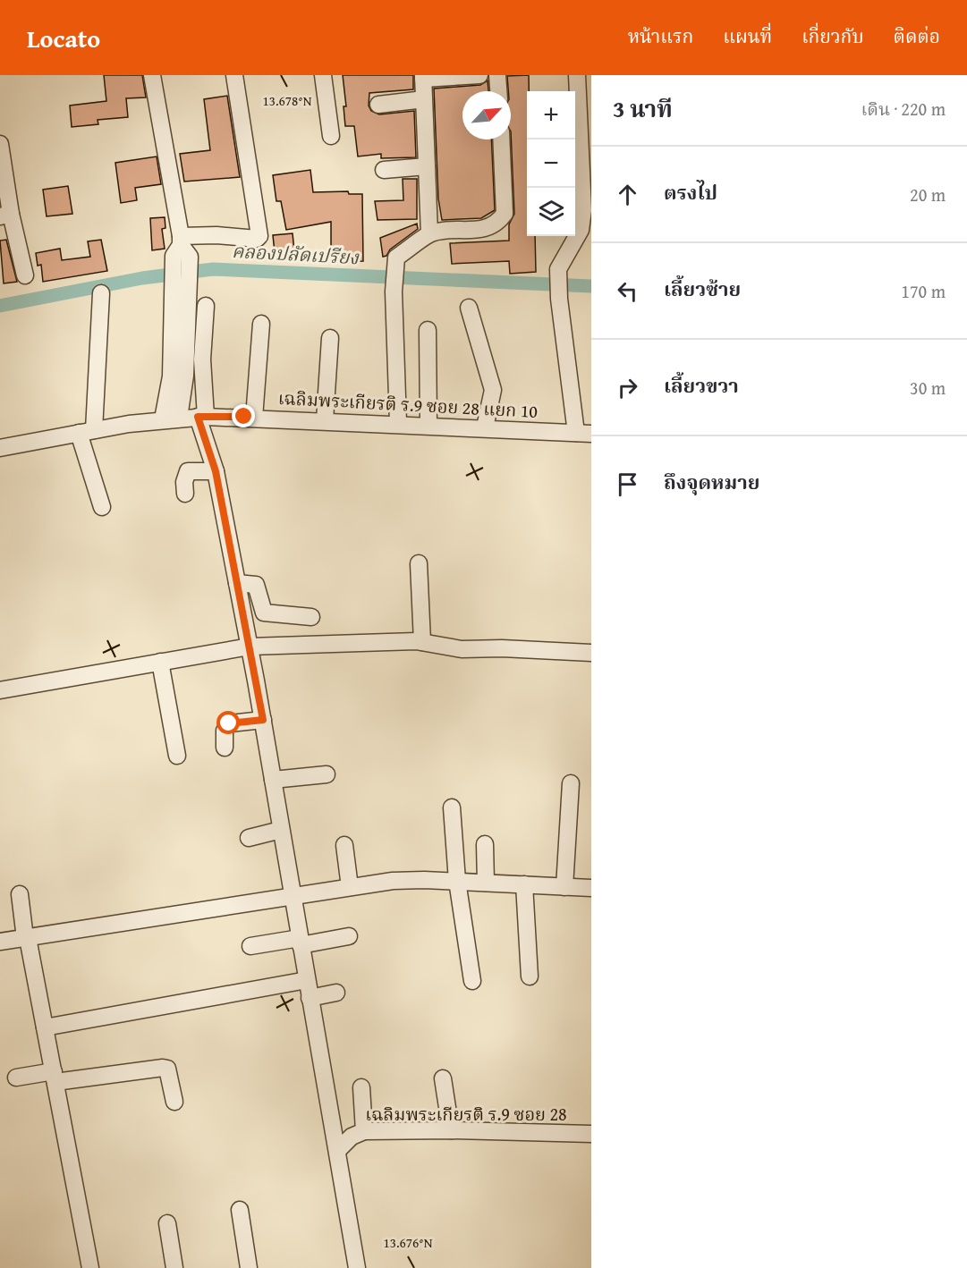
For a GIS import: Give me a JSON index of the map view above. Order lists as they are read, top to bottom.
{
  "streets": {
    "street": ["เฉลิมพระเกียรติ ร.9 ซอย 28 แยก 10", "เฉลิมพระเกียรติ ร.9 ซอย 28"]
  },
  "water": ["คลองปลัดเปรียง"],
  "north": "top right",
  "page": {
    "header": "Locato",
    "nav": [
      "หน้าแรก",
      "แผนที่",
      "เกี่ยวกับ",
      "ติดต่อ"
    ],
    "heading": ["3 นาที", "เดิน · 220 m"],
    "map_buttons": ["+", "−"],
    "list": [
      ["ตรงไป", "20 m"],
      ["เลี้ยวซ้าย", "170 m"],
      ["เลี้ยวขวา", "30 m"],
      "ถึงจุดหมาย"
    ]
  },
  "coordinates": ["13.678°N", "13.676°N"]
}
